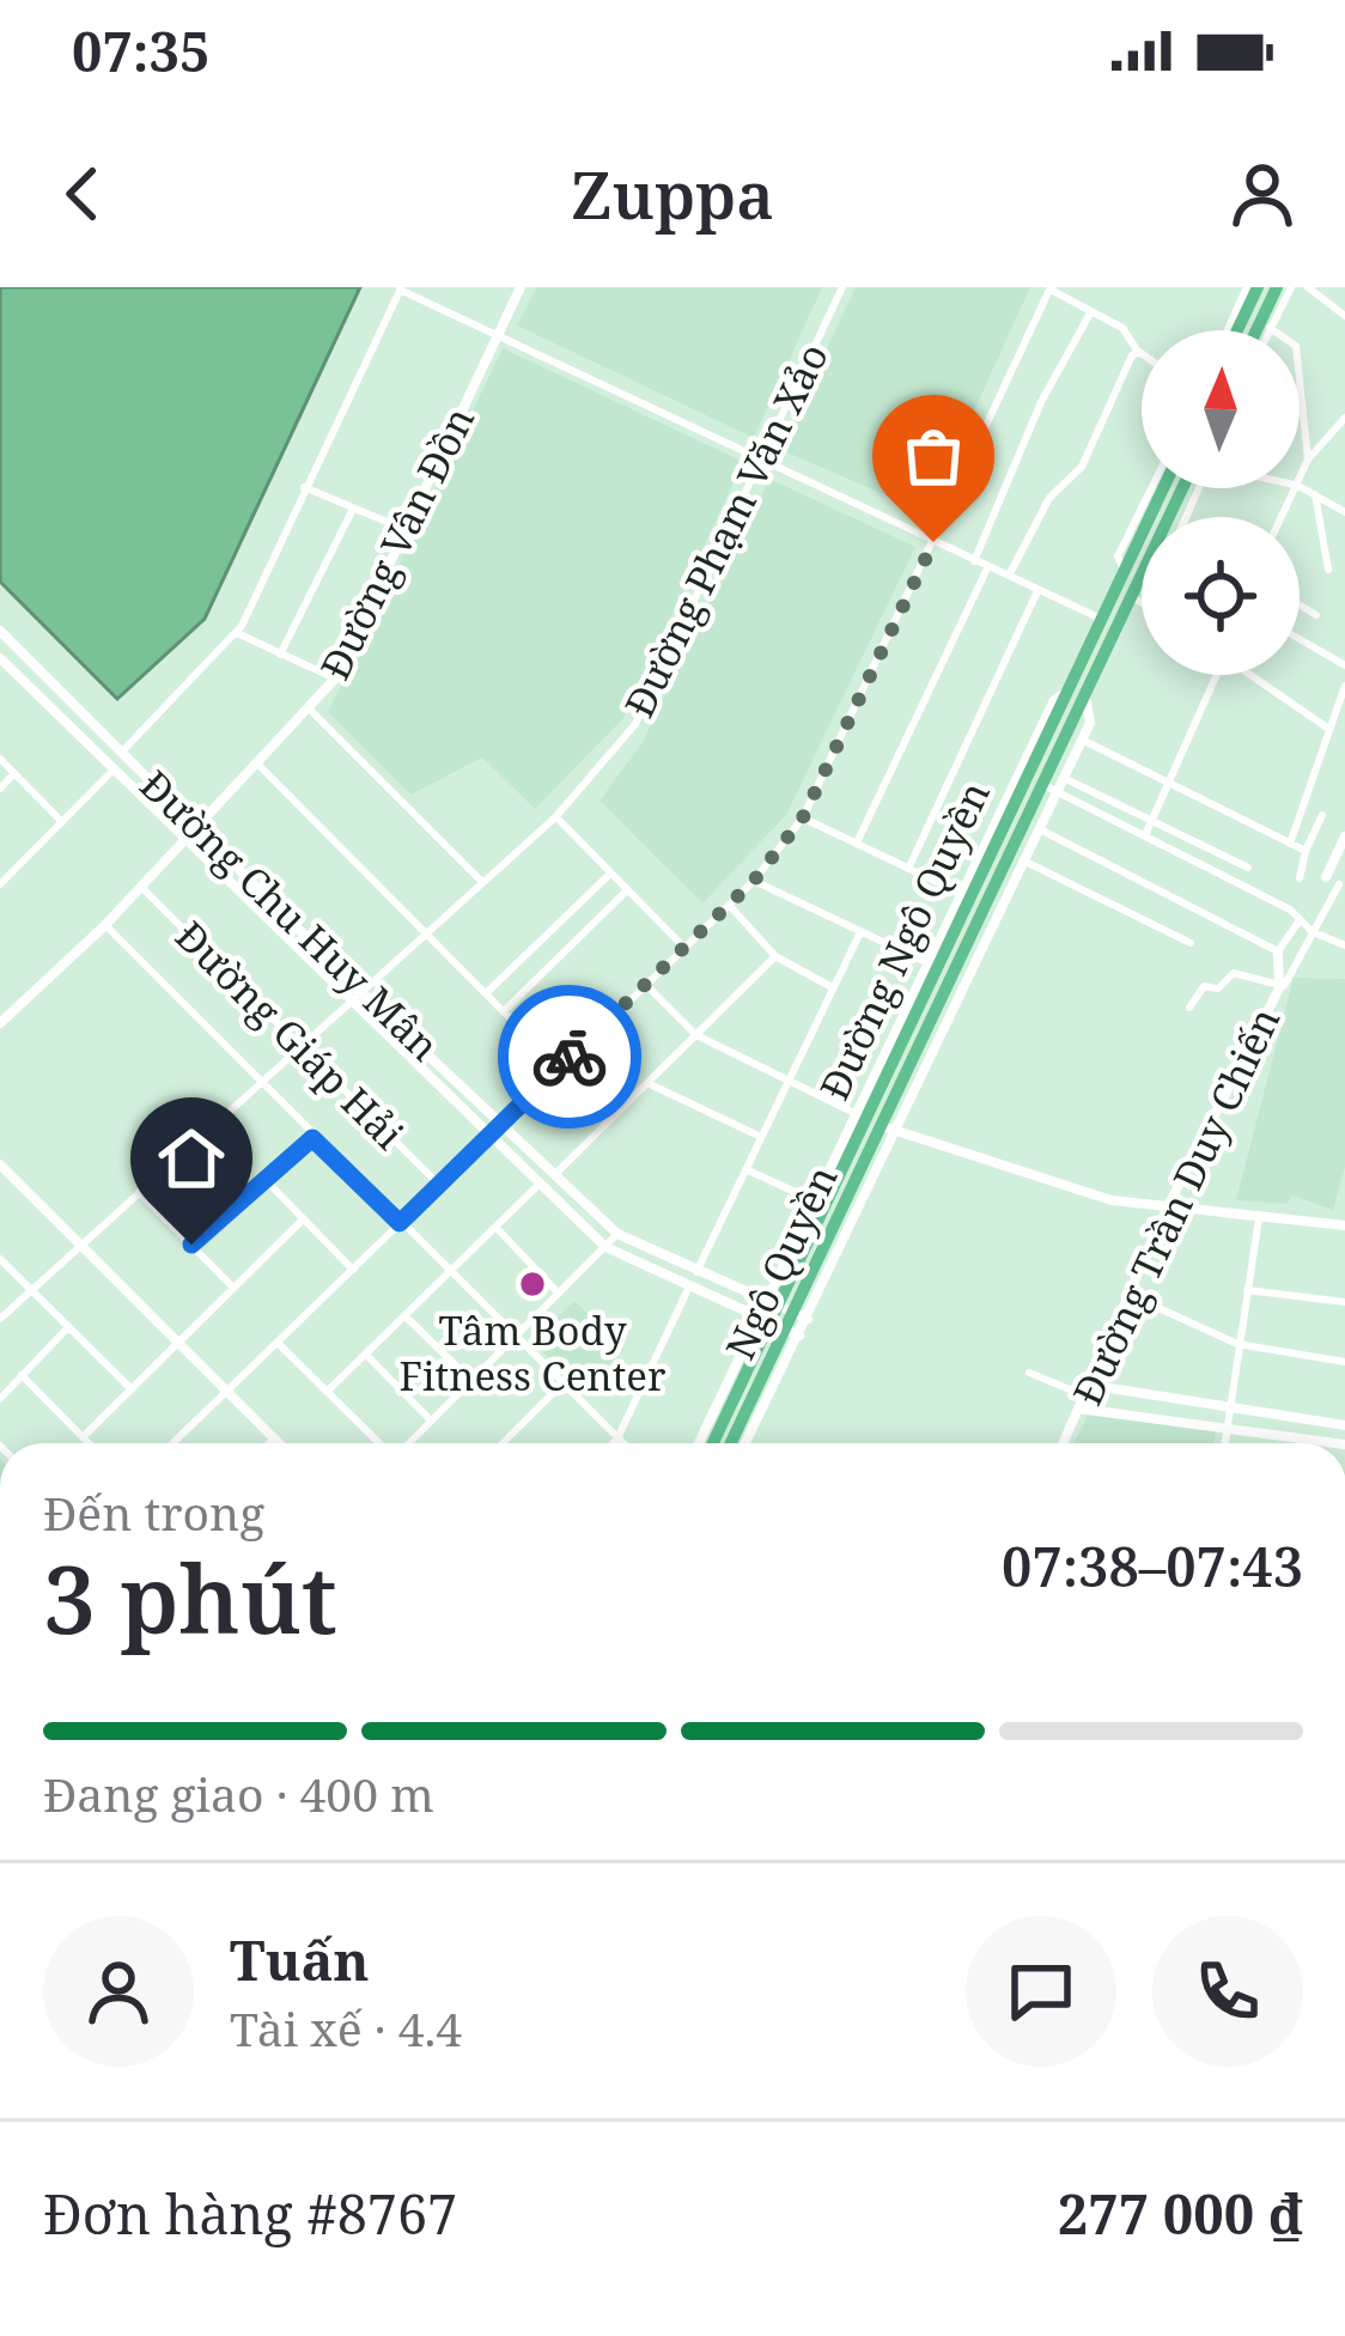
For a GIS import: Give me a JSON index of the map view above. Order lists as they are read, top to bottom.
{
  "streets": {
    "highway": ["Ngô Quyền"],
    "street": [
      "Đường Phạm Văn Xảo",
      "Đường Vân Đồn",
      "Đường Chu Huy Mân",
      "Đường Ngô Quyền",
      "Đường Giáp Hải",
      "Đường Trần Duy Chiến"
    ]
  },
  "crossings": [
    ["Đường Phạm Văn Xảo", "Đường Chu Huy Mân"],
    ["Đường Phạm Văn Xảo", "Đường Giáp Hải"],
    ["Đường Vân Đồn", "Đường Chu Huy Mân"],
    ["Đường Vân Đồn", "Đường Giáp Hải"],
    ["Đường Chu Huy Mân", "Đường Ngô Quyền"],
    ["Đường Chu Huy Mân", "Ngô Quyền"],
    ["Đường Ngô Quyền", "Đường Trần Duy Chiến"],
    ["Đường Ngô Quyền", "Ngô Quyền"]
  ],
  "places": ["Tâm Body Fitness Center"],
  "north": "top",
  "page": {
    "status": "07:35",
    "header": "Zuppa",
    "heading": ["3 phút", "Đến trong", "07:38–07:43"],
    "panel": [
      "Tuấn",
      "Tài xế · 4.4",
      "Đơn hàng #8767",
      "277 000 ₫"
    ],
    "bar": "Đang giao · 400 m"
  }
}
